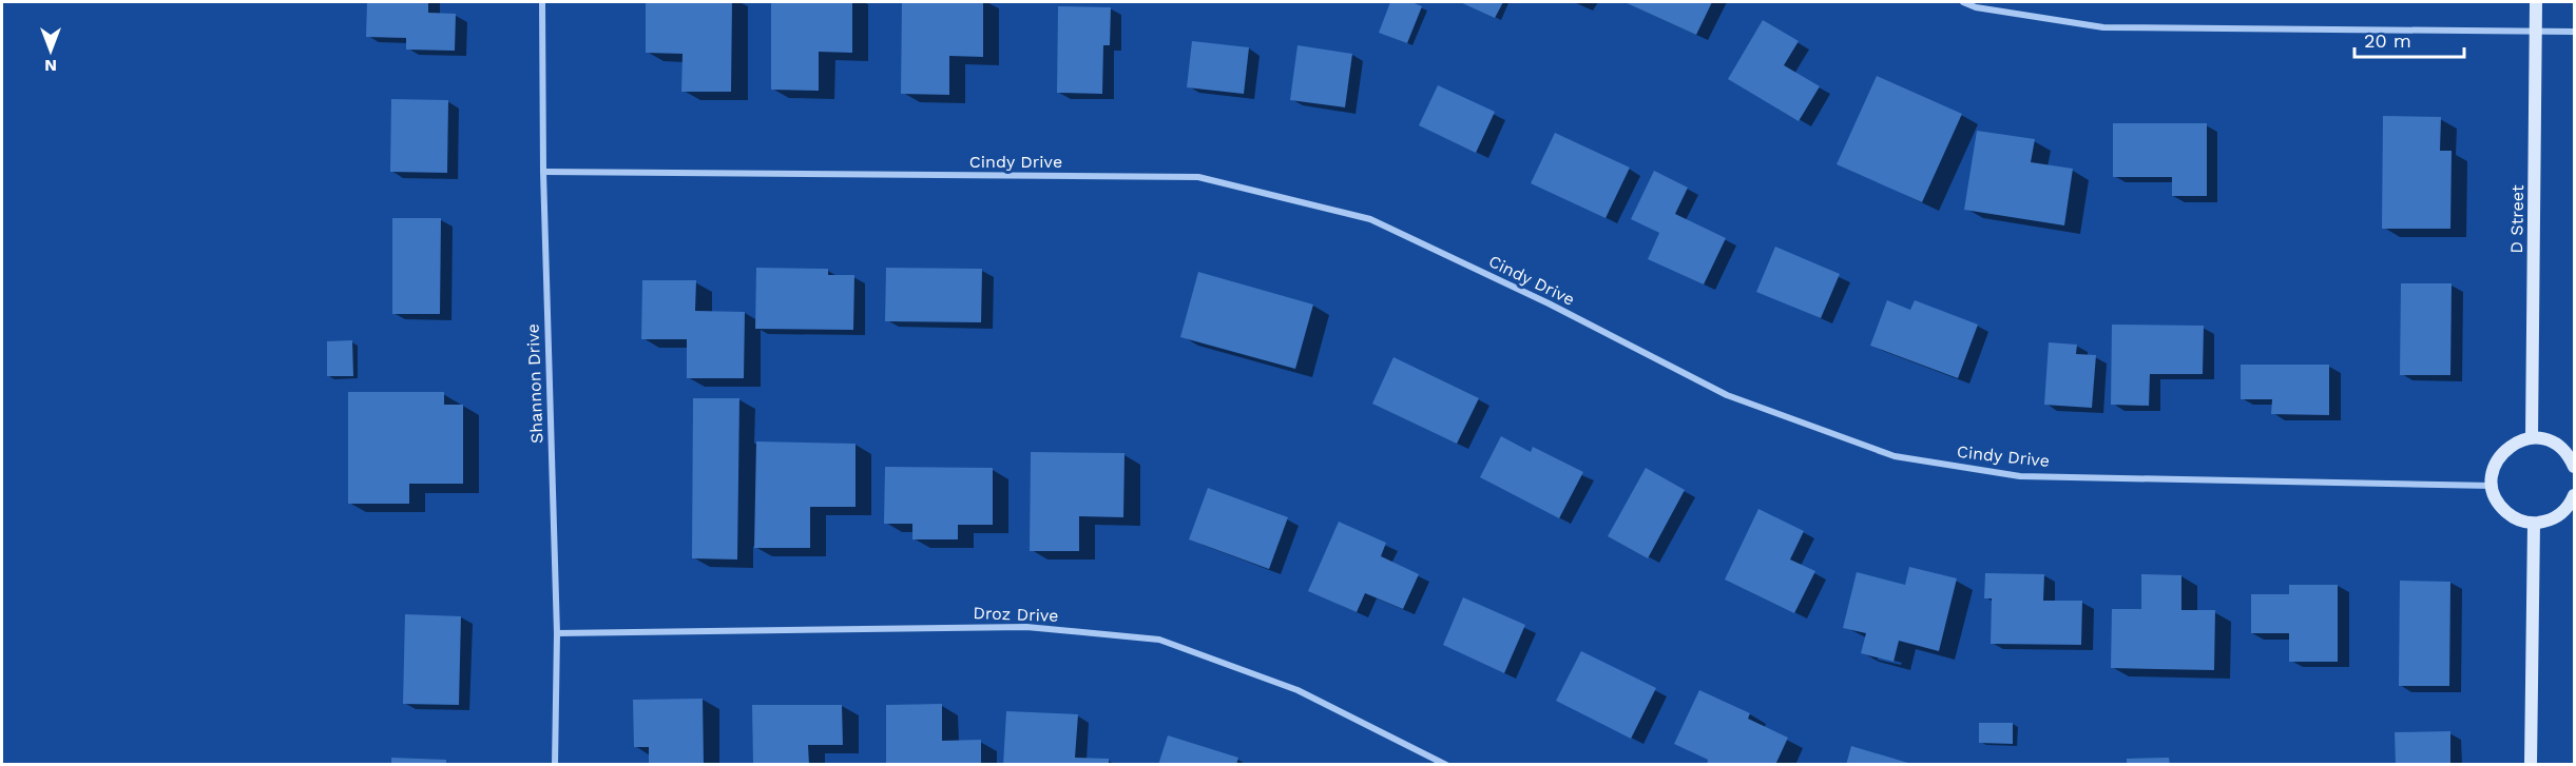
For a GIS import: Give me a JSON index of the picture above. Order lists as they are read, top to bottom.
{
  "streets": {
    "street": [
      "Cindy Drive",
      "D Street",
      "Shannon Drive",
      "Droz Drive"
    ]
  },
  "crossings": [
    ["Cindy Drive", "Shannon Drive"],
    ["Shannon Drive", "Droz Drive"]
  ],
  "scale_bar": "20 m",
  "north": "bottom"
}
